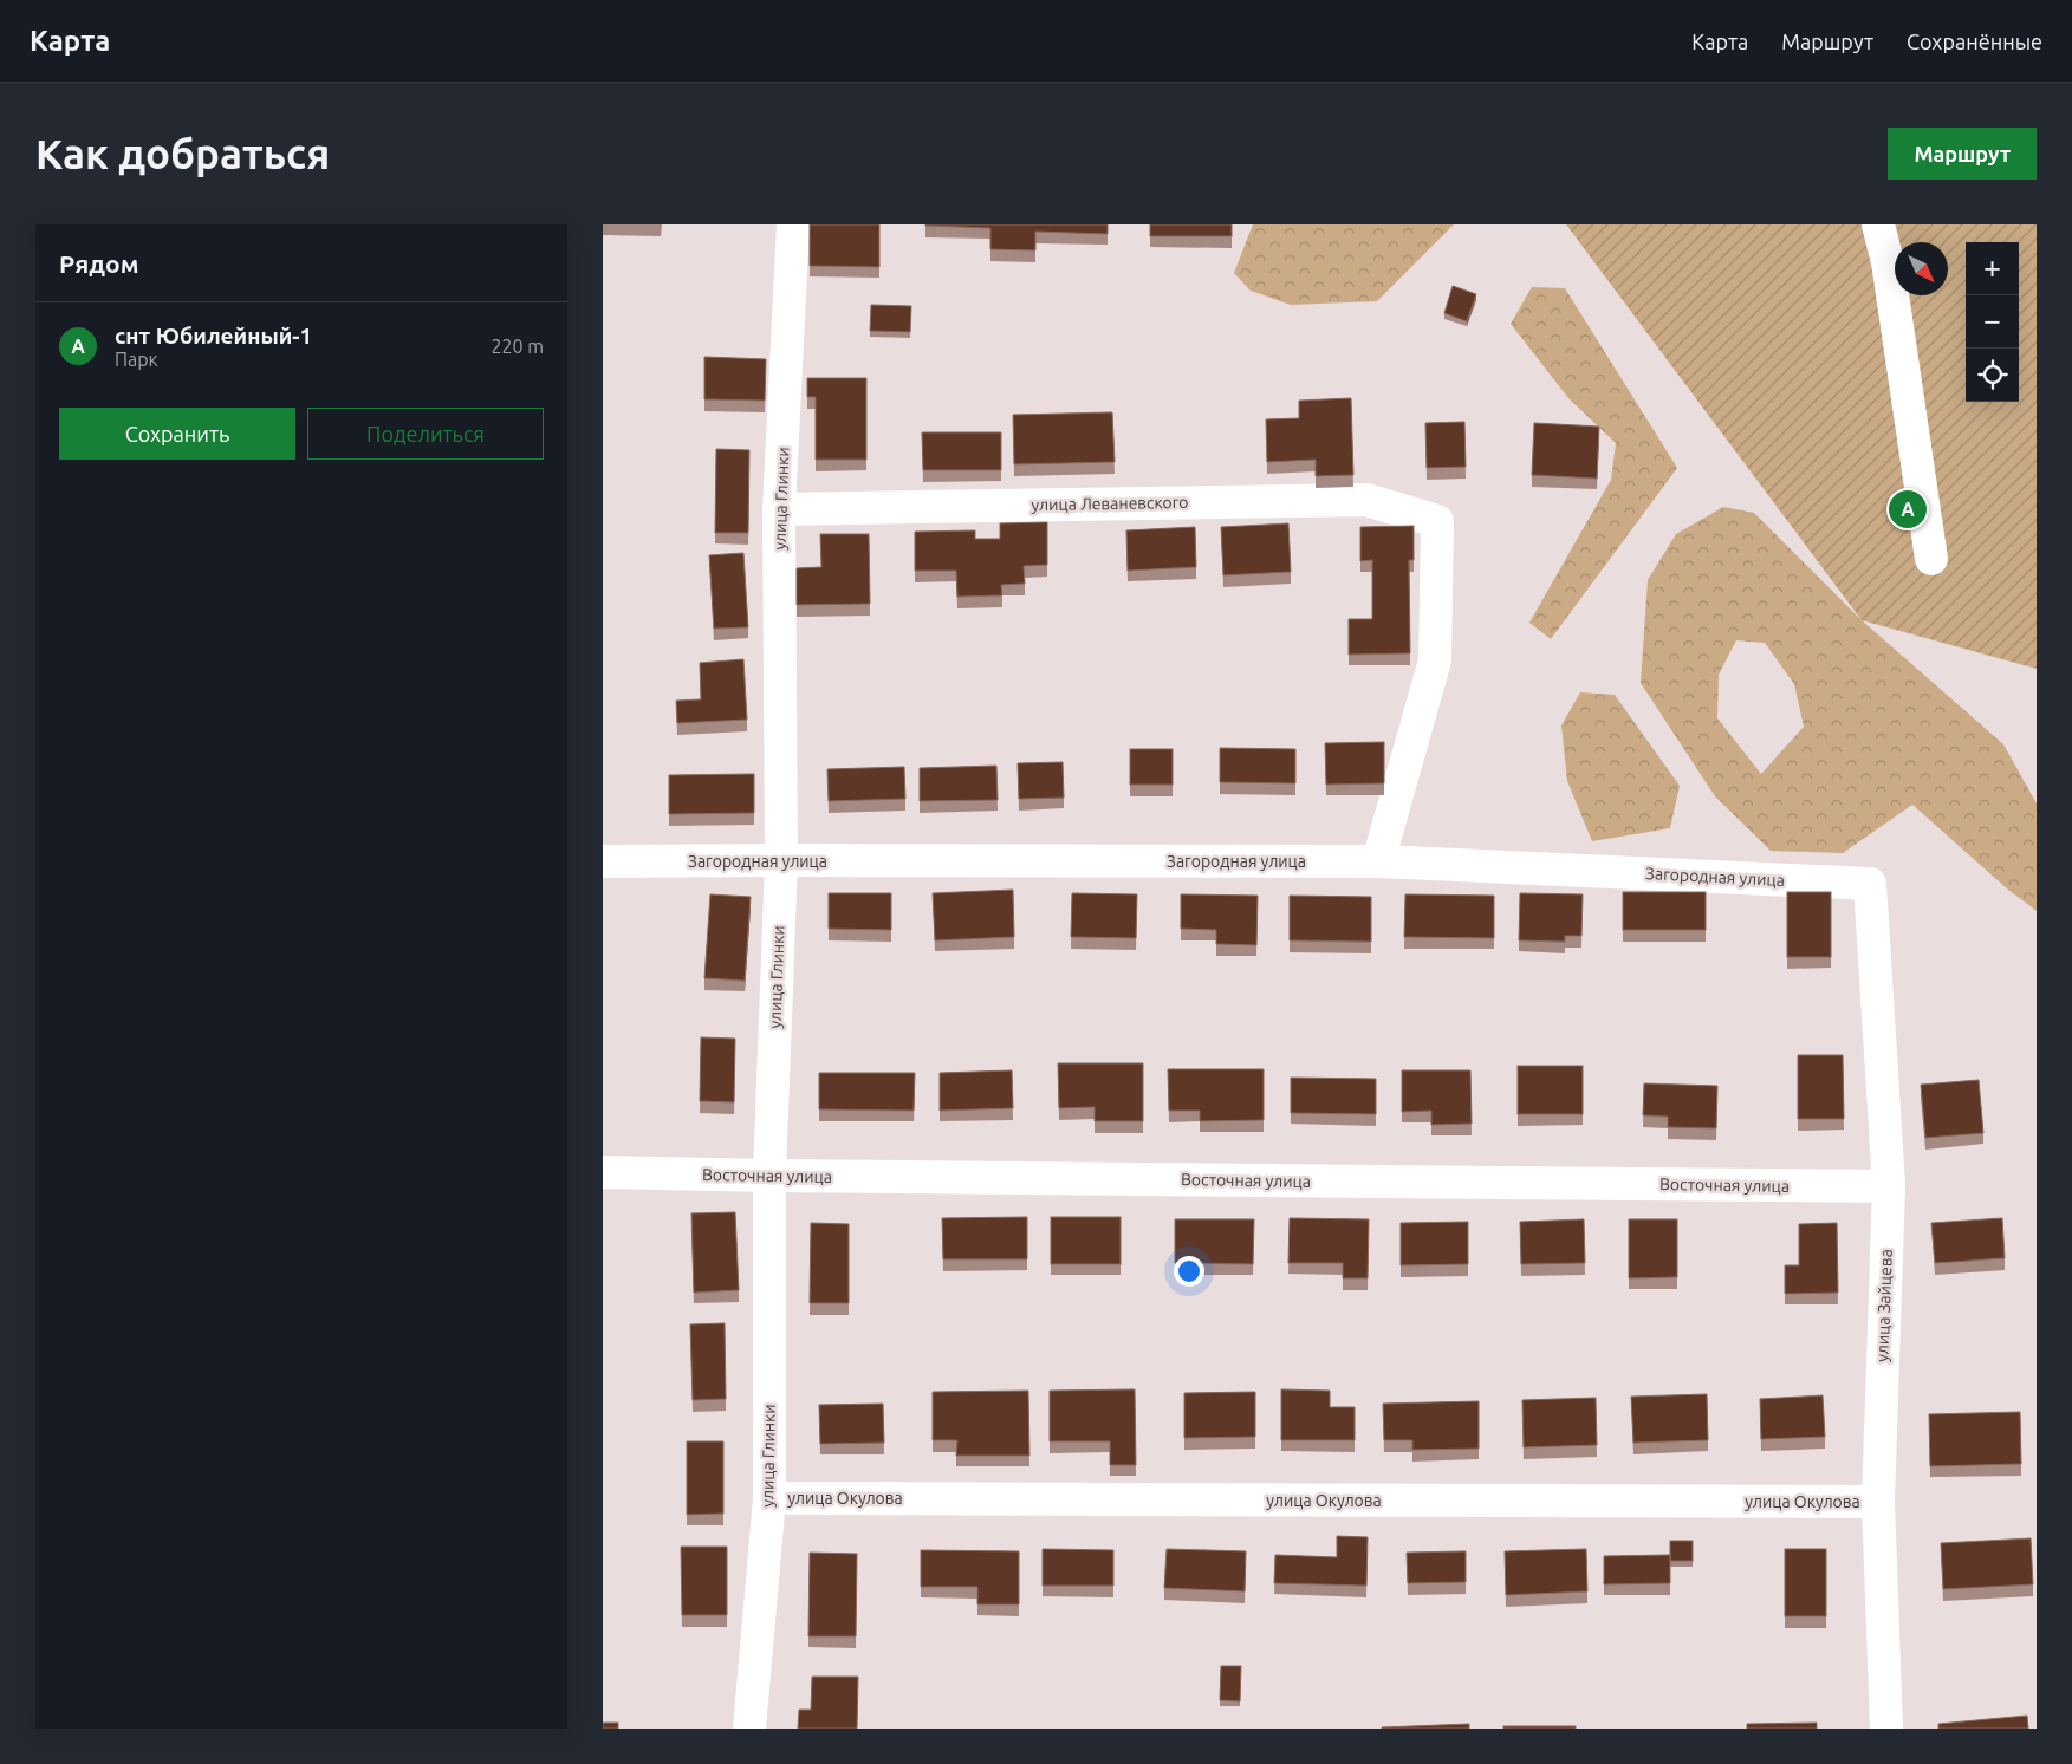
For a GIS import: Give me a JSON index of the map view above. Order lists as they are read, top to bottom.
{
  "streets": {
    "street": [
      "улица Глинки",
      "улица Леваневского",
      "Загородная улица",
      "Восточная улица",
      "улица Зайцева",
      "улица Окулова"
    ]
  },
  "crossings": [
    ["улица Глинки", "улица Леваневского"],
    ["улица Глинки", "Загородная улица"],
    ["улица Глинки", "Восточная улица"],
    ["улица Глинки", "улица Окулова"],
    ["улица Леваневского", "Загородная улица"],
    ["Загородная улица", "улица Зайцева"],
    ["Восточная улица", "улица Зайцева"],
    ["улица Зайцева", "улица Окулова"]
  ],
  "north": "bottom right",
  "page": {
    "header": "Карта",
    "nav": ["Карта", "Маршрут", "Сохранённые"],
    "buttons": [
      "Маршрут",
      ["Сохранить", "Поделиться"]
    ],
    "title": "Как добраться",
    "heading": "Рядом",
    "map_buttons": ["+", "−"],
    "list": [
      {
        "mark": "A",
        "name": "снт Юбилейный-1",
        "note": "Парк",
        "value": "220 m"
      }
    ],
    "pins": "A"
  }
}
